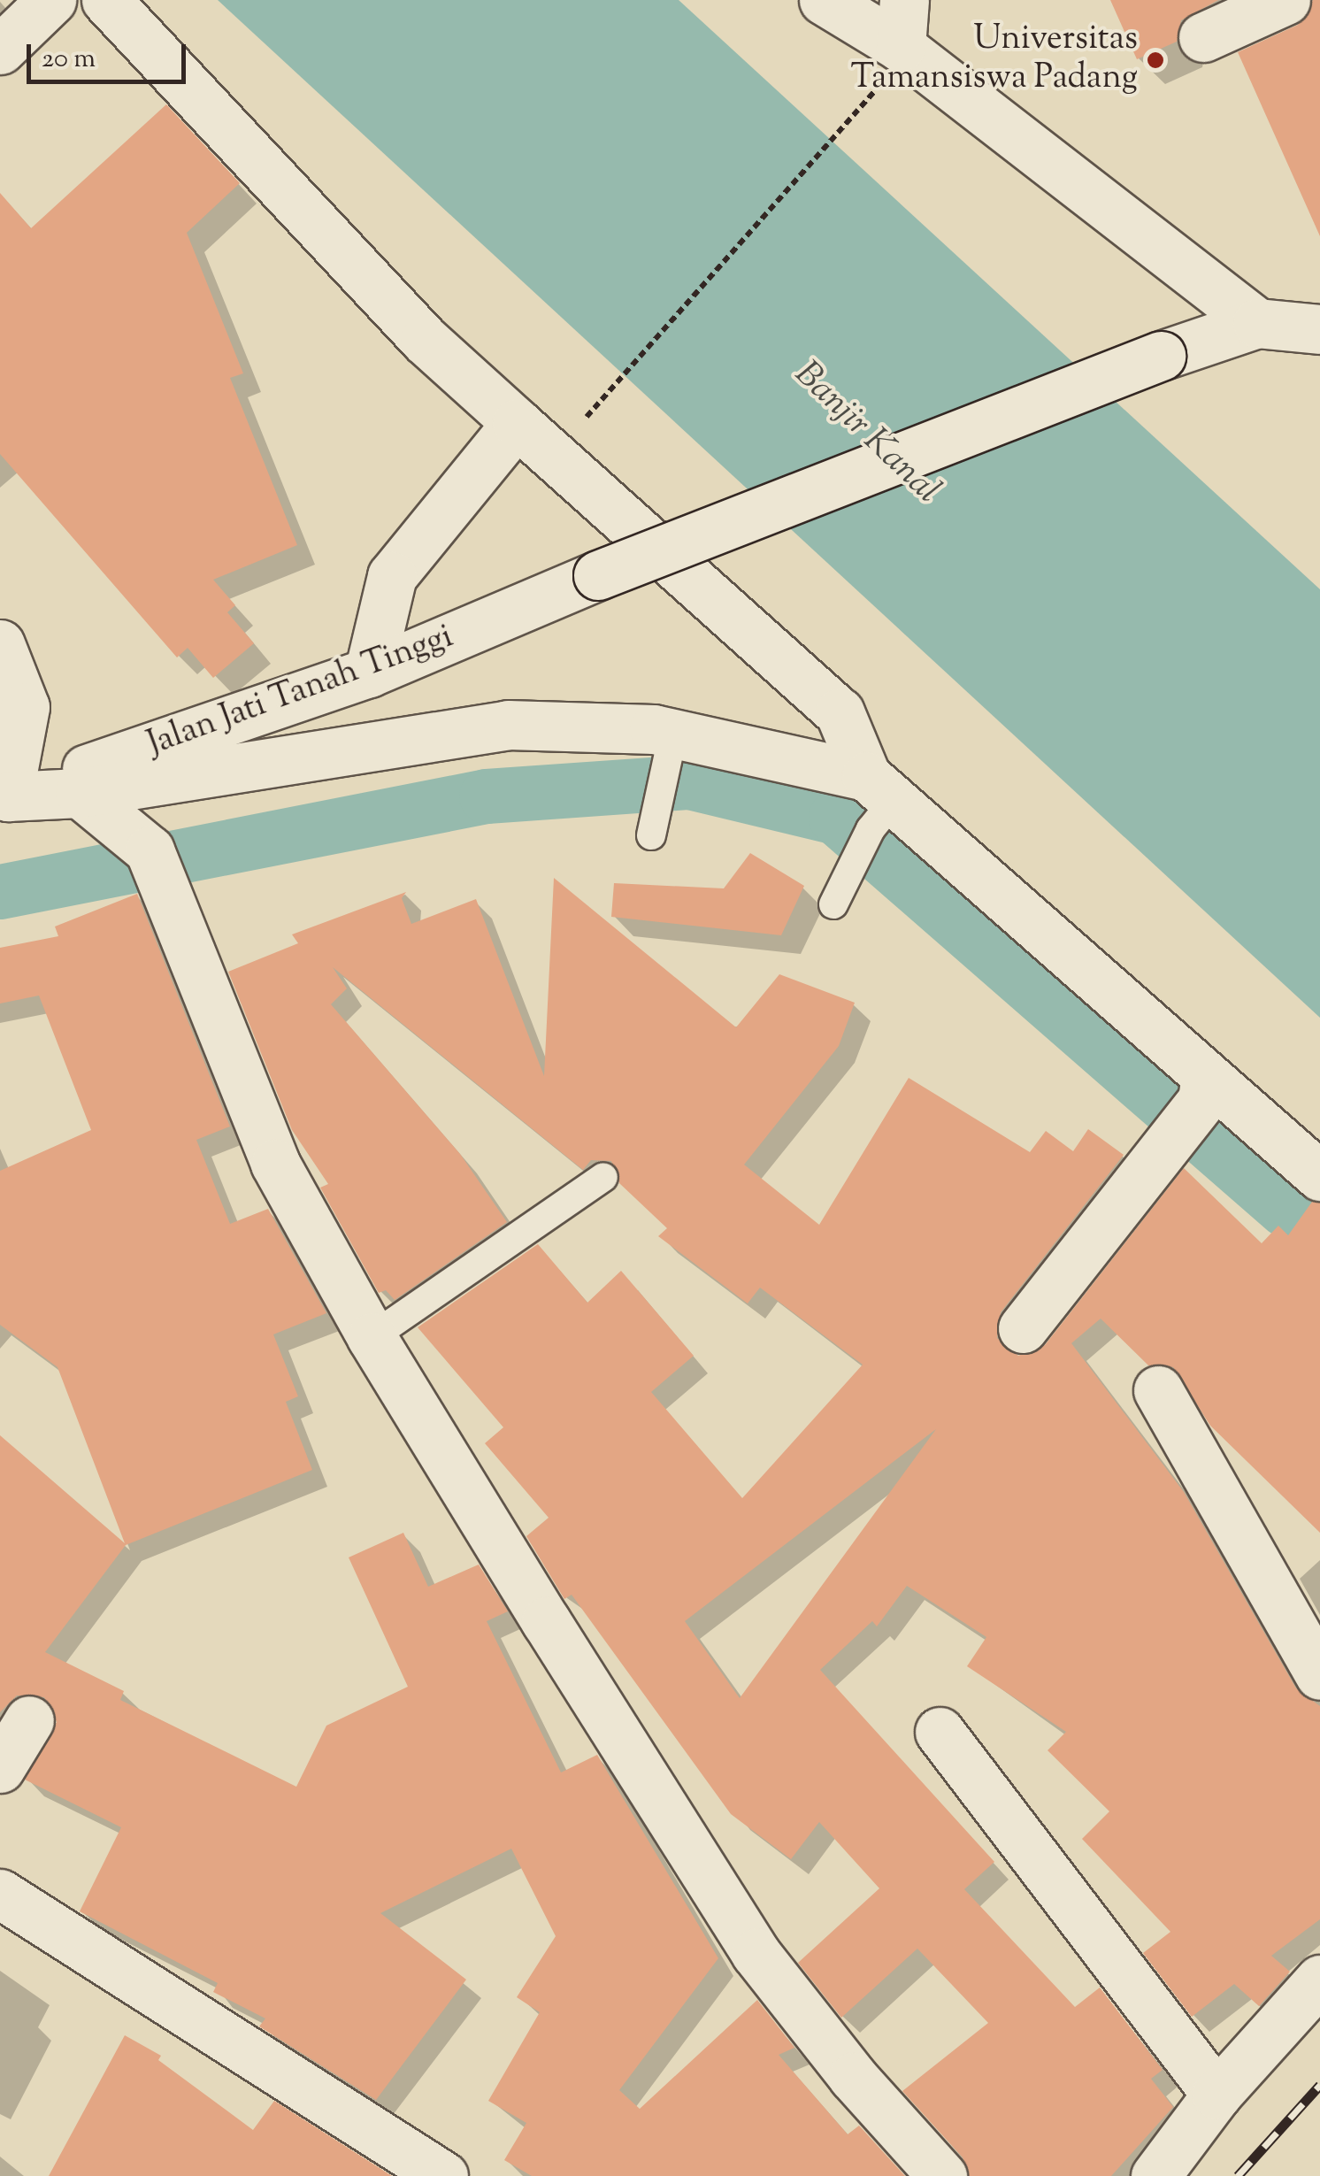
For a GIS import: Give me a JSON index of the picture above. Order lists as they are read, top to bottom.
{
  "streets": {
    "street": ["Jalan Jati Tanah Tinggi"]
  },
  "water": ["Banjir Kanal"],
  "places": ["Universitas Tamansiswa Padang"],
  "scale_bar": "20 m"
}
